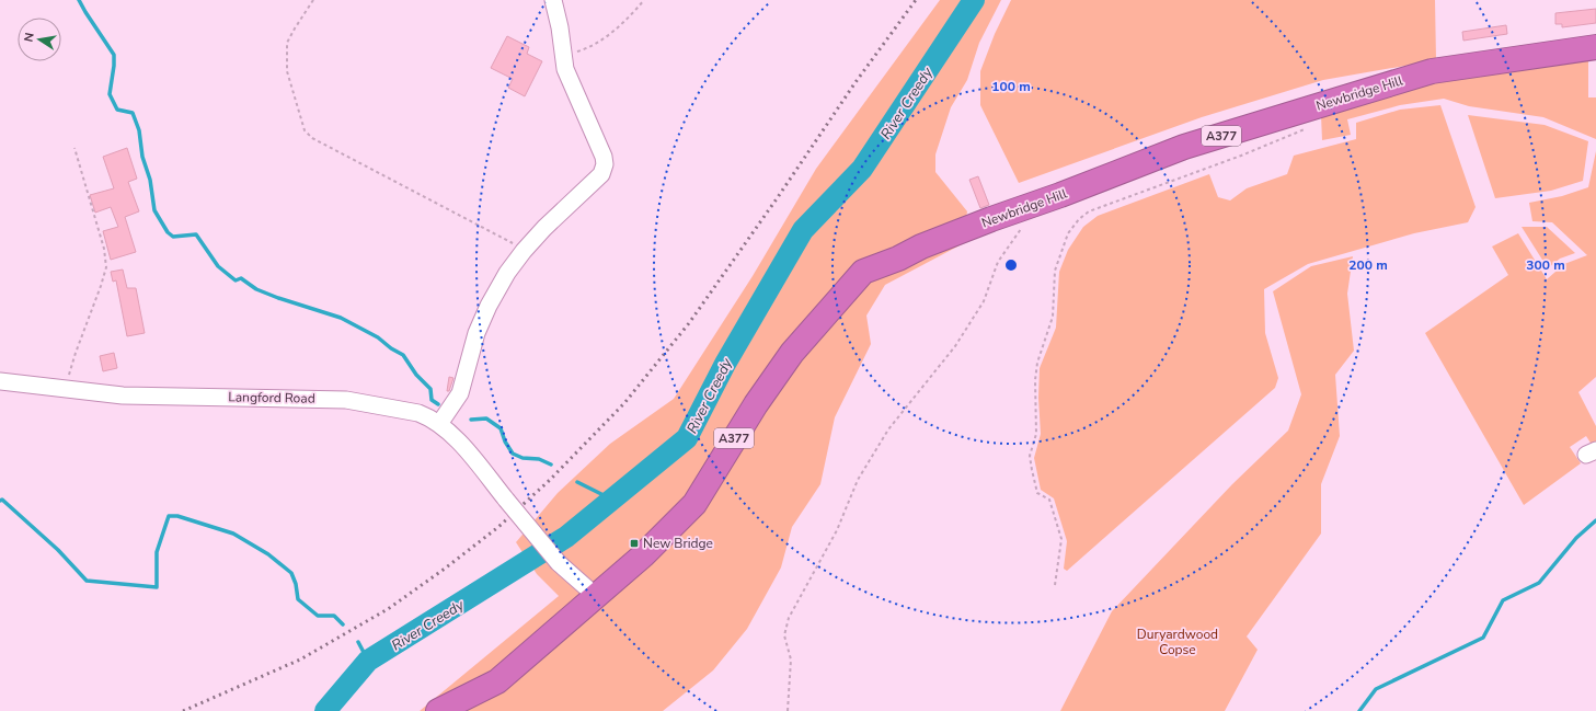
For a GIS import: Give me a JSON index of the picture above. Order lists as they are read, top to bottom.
{
  "streets": {
    "highway": ["Newbridge Hill", "A377"],
    "street": ["Langford Road"]
  },
  "crossings": [
    ["Newbridge Hill", "A377"],
    ["Newbridge Hill", "Langford Road"],
    ["A377", "Langford Road"]
  ],
  "water": ["River Creedy"],
  "parks": ["Duryardwood Copse"],
  "places": {
    "transit": ["New Bridge"]
  },
  "north": "left",
  "rings": ["100 m", "200 m", "300 m"]
}
